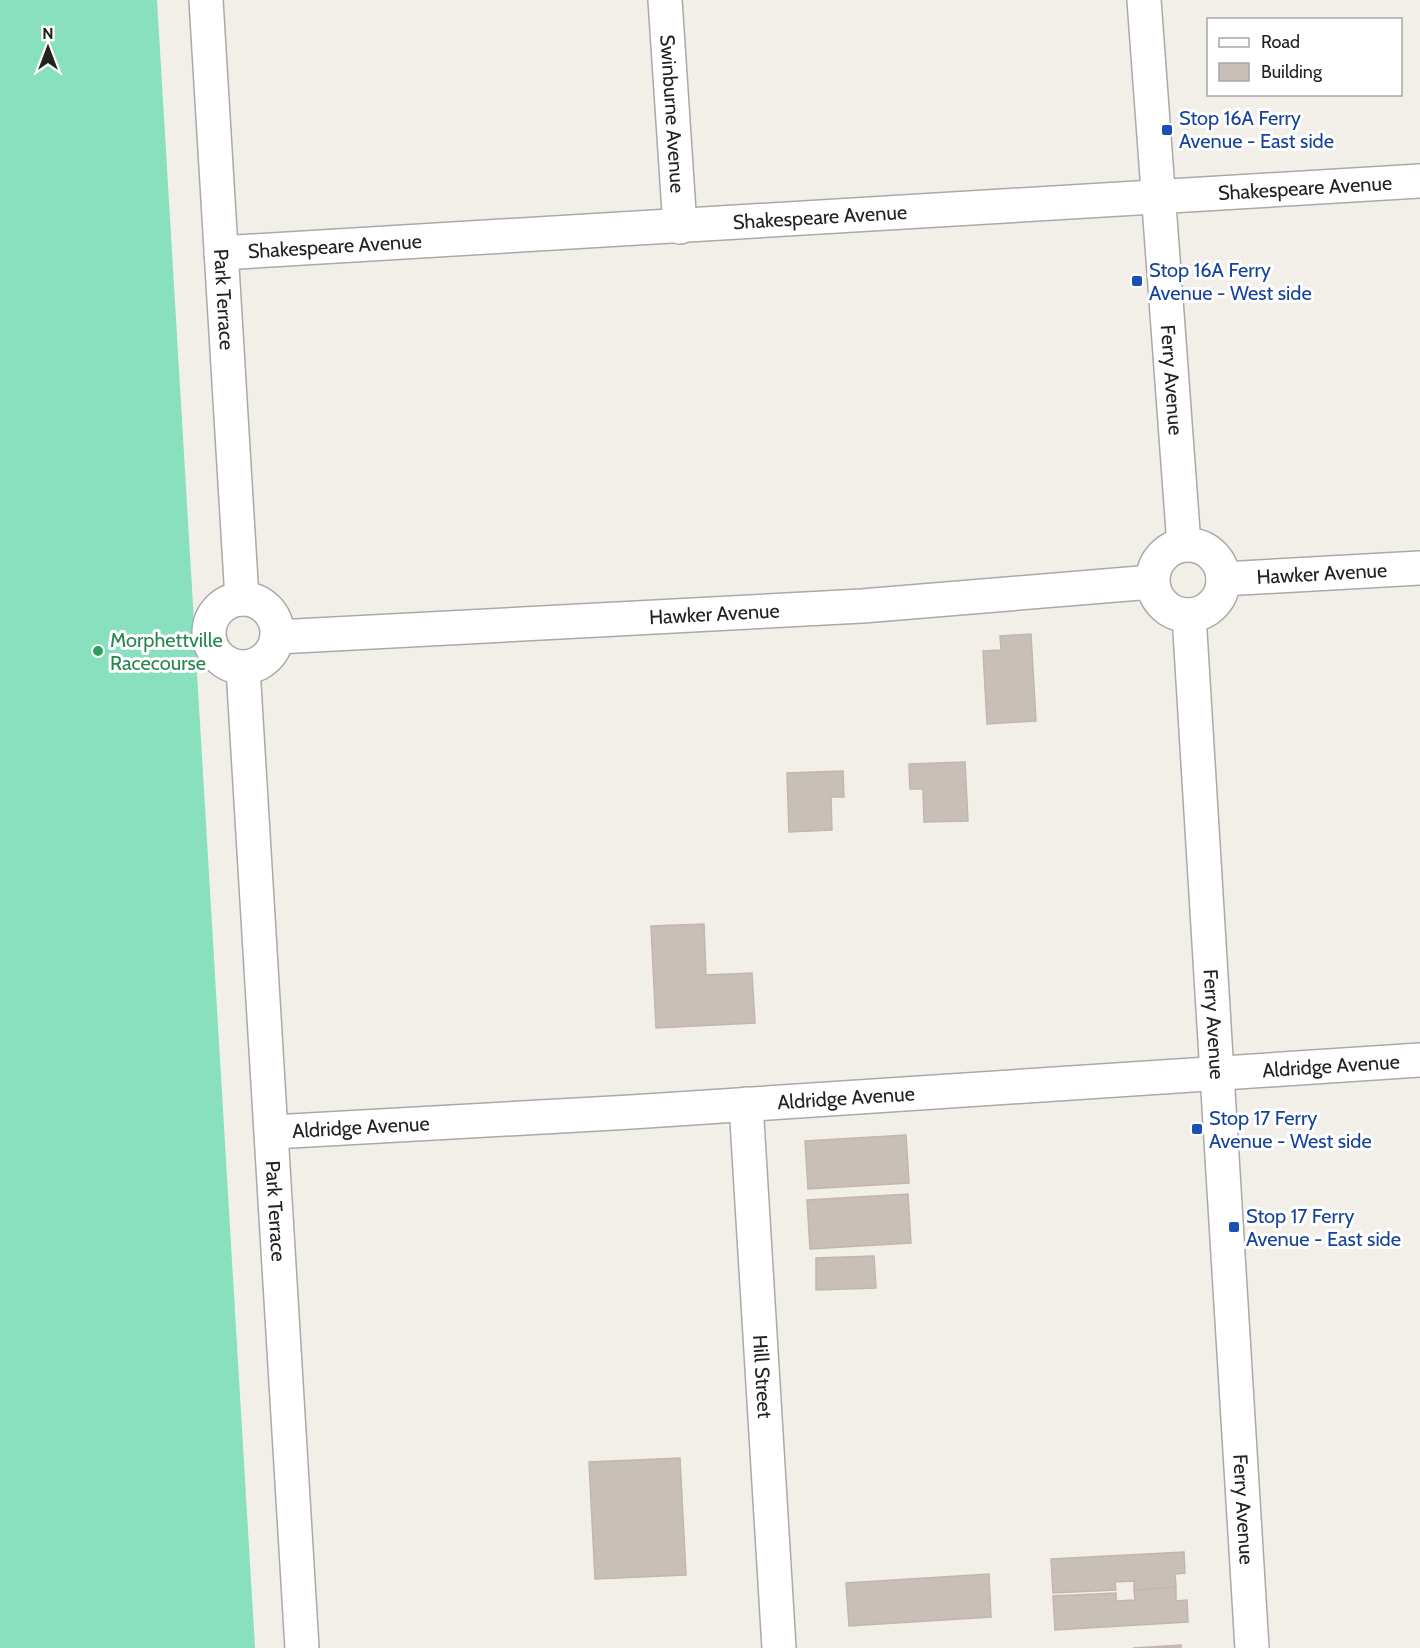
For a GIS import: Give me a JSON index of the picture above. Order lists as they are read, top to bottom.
{
  "streets": {
    "street": [
      "Swinburne Avenue",
      "Shakespeare Avenue",
      "Park Terrace",
      "Ferry Avenue",
      "Hawker Avenue",
      "Aldridge Avenue",
      "Hill Street"
    ]
  },
  "crossings": [
    ["Swinburne Avenue", "Shakespeare Avenue"],
    ["Shakespeare Avenue", "Park Terrace"],
    ["Shakespeare Avenue", "Ferry Avenue"],
    ["Park Terrace", "Hawker Avenue"],
    ["Park Terrace", "Aldridge Avenue"],
    ["Ferry Avenue", "Hawker Avenue"],
    ["Ferry Avenue", "Aldridge Avenue"],
    ["Aldridge Avenue", "Hill Street"]
  ],
  "places": {
    "transit": [
      "Stop 16A Ferry Avenue - East side",
      "Stop 16A Ferry Avenue - West side",
      "Stop 17 Ferry Avenue - West side",
      "Stop 17 Ferry Avenue - East side"
    ],
    "other": ["Morphettville Racecourse"]
  },
  "legend": ["Road", "Building"],
  "north": "top"
}
